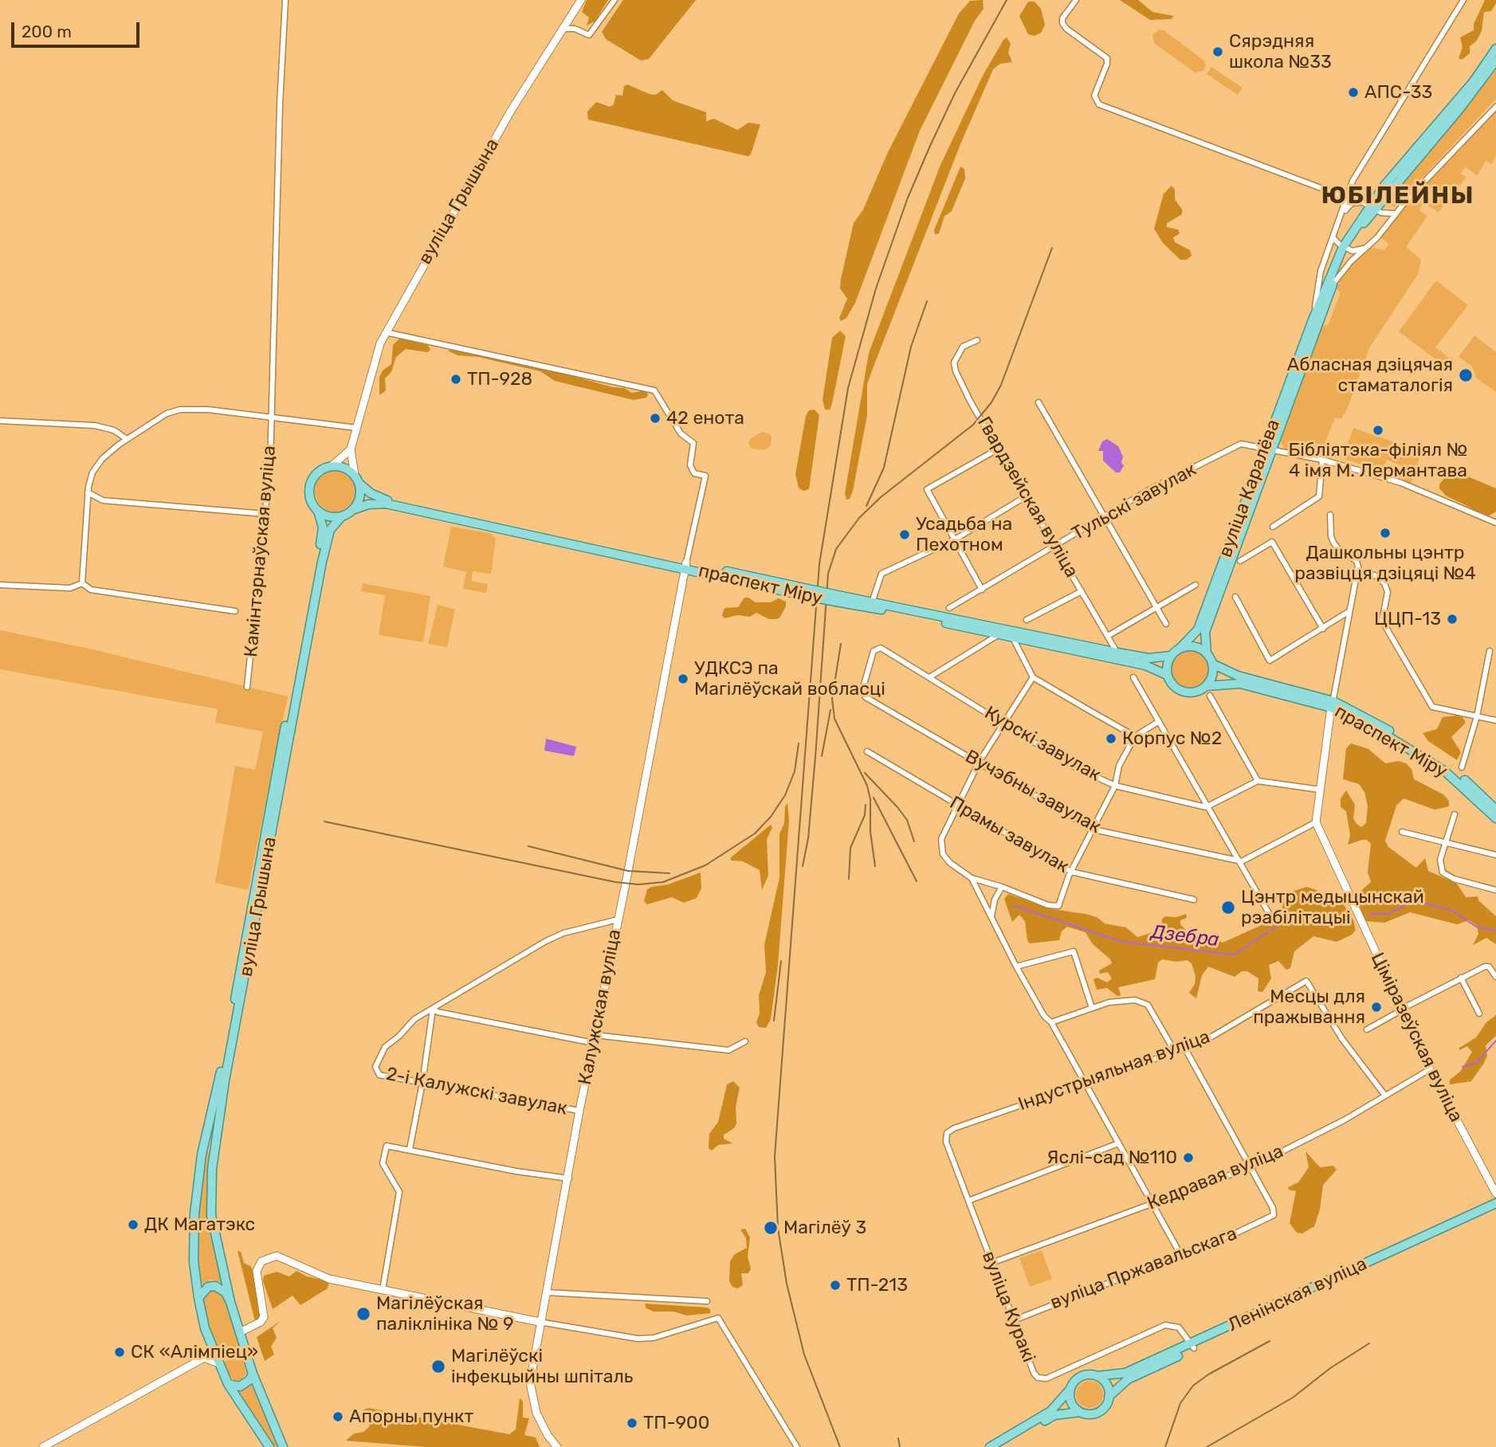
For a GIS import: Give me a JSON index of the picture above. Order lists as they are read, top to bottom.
{
  "streets": {
    "main road": [
      "вуліца Грышына",
      "вуліца Каралёва",
      "праспект Міру",
      "Ленінская вуліца"
    ],
    "street": [
      "Гвардзейская вуліца",
      "Тульскі завулак",
      "Камінтэрнаўская вуліца",
      "Курскі завулак",
      "Вучэбны завулак",
      "Прамы завулак",
      "Калужская вуліца",
      "Ціміразеўская вуліца",
      "Індустрыяльная вуліца",
      "2-і Калужскі завулак",
      "Кедравая вуліца",
      "вуліца Пржавальскага",
      "вуліца Куракі"
    ]
  },
  "crossings": [
    ["вуліца Грышына", "праспект Міру"],
    ["вуліца Каралёва", "Тульскі завулак"],
    ["вуліца Каралёва", "праспект Міру"],
    ["Гвардзейская вуліца", "Тульскі завулак"],
    ["Гвардзейская вуліца", "праспект Міру"],
    ["праспект Міру", "Калужская вуліца"],
    ["Курскі завулак", "Вучэбны завулак"],
    ["Вучэбны завулак", "Ціміразеўская вуліца"],
    ["Калужская вуліца", "2-і Калужскі завулак"],
    ["Ціміразеўская вуліца", "Кедравая вуліца"],
    ["Індустрыяльная вуліца", "Кедравая вуліца"],
    ["Індустрыяльная вуліца", "вуліца Куракі"],
    ["Кедравая вуліца", "вуліца Пржавальскага"],
    ["Кедравая вуліца", "вуліца Куракі"],
    ["вуліца Пржавальскага", "вуліца Куракі"],
    ["Ленінская вуліца", "вуліца Куракі"]
  ],
  "districts": ["ЮБІЛЕЙНЫ"],
  "water": ["Дзебра"],
  "places": [
    "Сярэдняя школа №33",
    "АПС-33",
    "Абласная дзіцячая стаматалогія",
    "ТП-928",
    "42 енота",
    "Бібліятэка-філіял № 4 імя М. Лермантава",
    "Дашкольны цэнтр развіцця дзіцяці №4",
    "Усадьба на Пехотном",
    "ЦЦП-13",
    "УДКСЭ па Магілёўскай вобласці",
    "Корпус №2",
    "Цэнтр медыцынскай рэабілітацыі",
    "Месцы для пражывання",
    "Яслі-сад №110",
    "ДК Магатэкс",
    "Магілёў 3",
    "ТП-213",
    "Магілёўская паліклініка № 9",
    "СК «Алімпіец»",
    "Магілёўскі інфекцыйны шпіталь",
    "Апорны пункт",
    "ТП-900"
  ],
  "scale_bar": "200 m"
}
